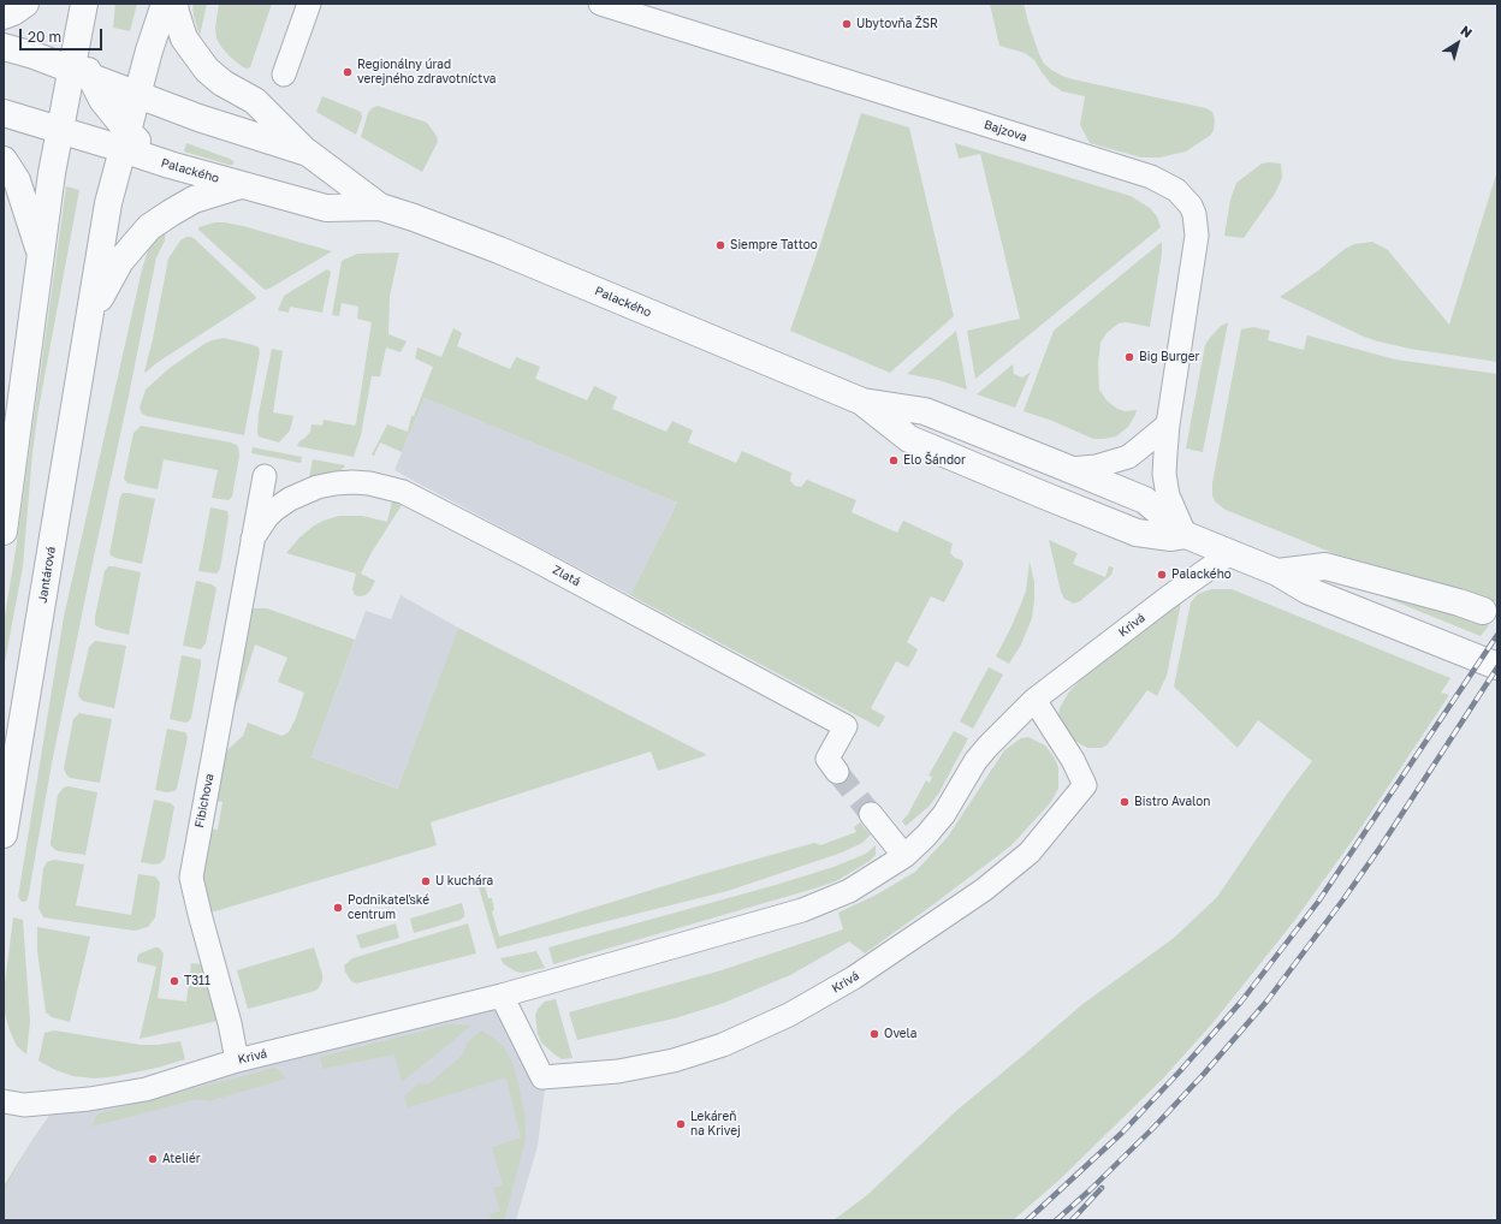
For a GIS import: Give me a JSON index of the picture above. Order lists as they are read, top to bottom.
{
  "streets": {
    "street": [
      "Bajzova",
      "Palackého",
      "Jantárová",
      "Zlatá",
      "Krivá",
      "Fibichova"
    ]
  },
  "crossings": [
    ["Bajzova", "Palackého"],
    ["Palackého", "Jantárová"],
    ["Palackého", "Krivá"],
    ["Zlatá", "Fibichova"],
    ["Krivá", "Fibichova"]
  ],
  "places": [
    "Ubytovňa ŽSR",
    "Regionálny úrad verejného zdravotníctva",
    "Siempre Tattoo",
    "Big Burger",
    "Elo Šándor",
    "Palackého",
    "Bistro Avalon",
    "U kuchára",
    "Podnikateľské centrum",
    "T311",
    "Ovela",
    "Lekáreň na Krivej",
    "Ateliér"
  ],
  "scale_bar": "20 m",
  "north": "top right"
}
